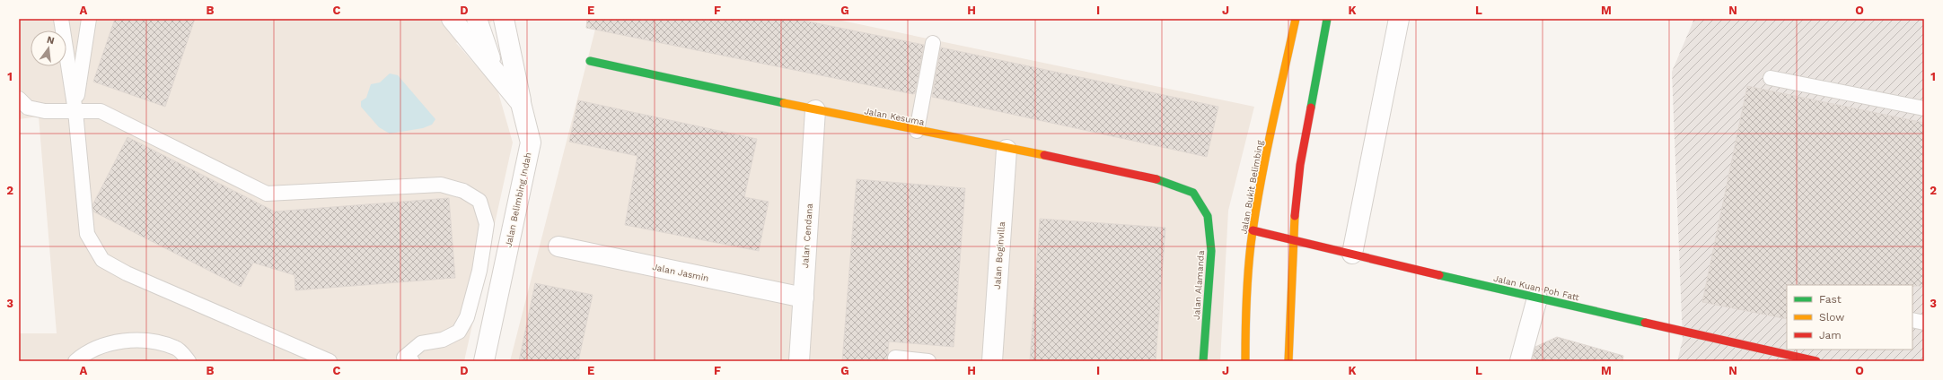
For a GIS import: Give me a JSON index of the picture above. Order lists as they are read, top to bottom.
{
  "streets": {
    "street": [
      "Jalan Kesuma",
      "Jalan Bukit Belimbing",
      "Jalan Belimbing Indah",
      "Jalan Cendana",
      "Jalan Boginvilla",
      "Jalan Jasmin",
      "Jalan Alamanda",
      "Jalan Kuan Poh Fatt"
    ]
  },
  "crossings": [
    ["Jalan Kesuma", "Jalan Cendana"],
    ["Jalan Kesuma", "Jalan Boginvilla"],
    ["Jalan Kesuma", "Jalan Alamanda"],
    ["Jalan Bukit Belimbing", "Jalan Kuan Poh Fatt"],
    ["Jalan Cendana", "Jalan Jasmin"]
  ],
  "legend": ["Fast", "Slow", "Jam"],
  "north": "top",
  "grid": {
    "columns": [
      "A",
      "B",
      "C",
      "D",
      "E",
      "F",
      "G",
      "H",
      "I",
      "J",
      "K",
      "L",
      "M",
      "N",
      "O"
    ],
    "rows": ["1", "2", "3"]
  }
}
